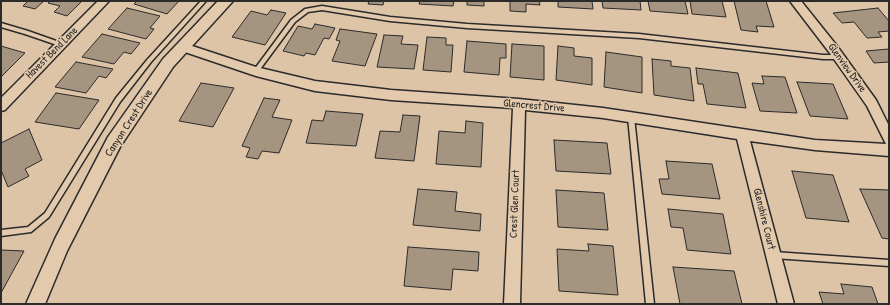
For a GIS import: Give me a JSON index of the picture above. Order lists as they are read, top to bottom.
{
  "streets": {
    "street": [
      "Havest Bend Lane",
      "Glenview Drive",
      "Glencrest Drive",
      "Canyon Crest Drive",
      "Crest Glen Court",
      "Glenshire Court"
    ]
  },
  "crossings": [
    ["Glencrest Drive", "Canyon Crest Drive"],
    ["Glencrest Drive", "Crest Glen Court"],
    ["Glencrest Drive", "Glenshire Court"]
  ]
}
